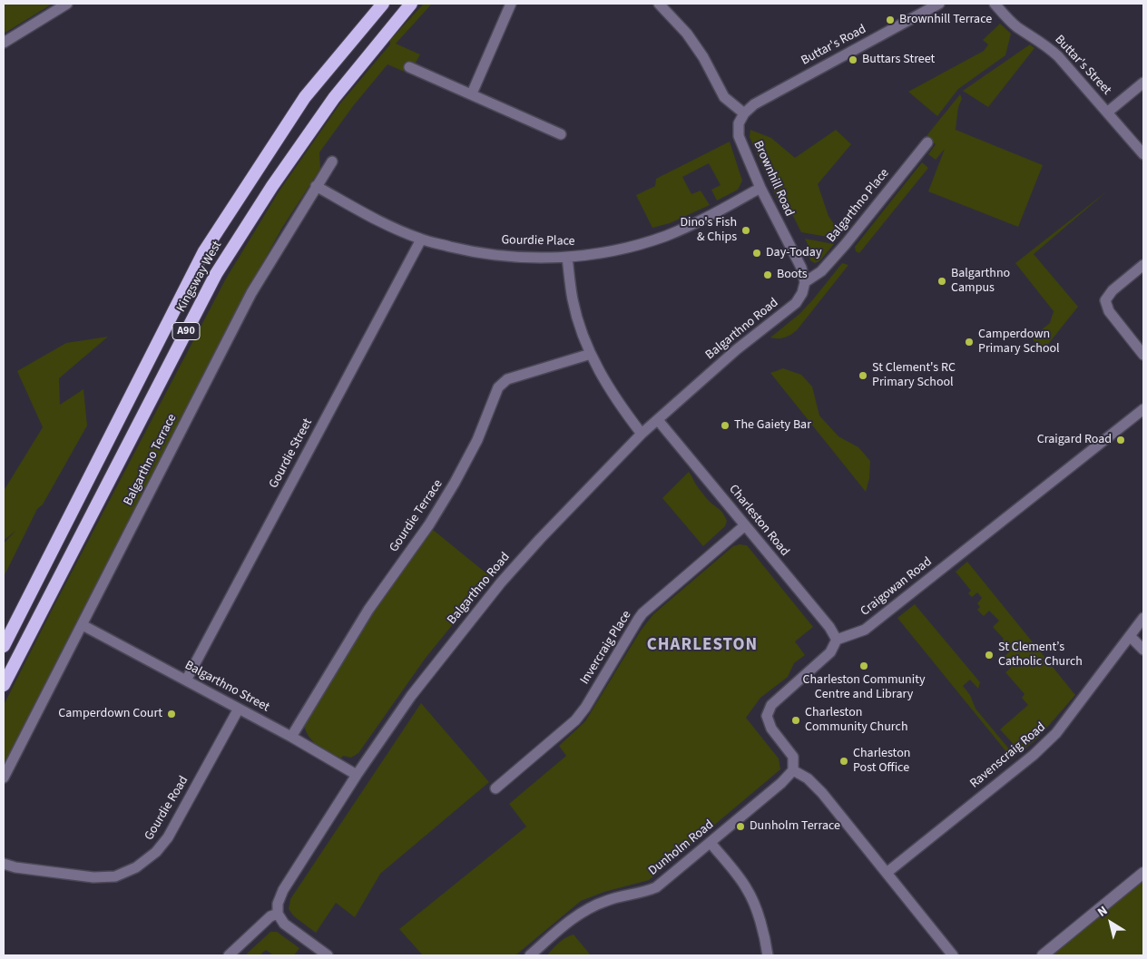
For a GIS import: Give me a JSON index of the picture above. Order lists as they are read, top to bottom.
{
  "streets": {
    "highway": ["Kingsway West", "A90"],
    "street": [
      "Buttar's Road",
      "Buttar's Street",
      "Brownhill Road",
      "Balgarthno Place",
      "Gourdie Place",
      "Balgarthno Road",
      "Gourdie Street",
      "Balgarthno Terrace",
      "Gourdie Terrace",
      "Charleston Road",
      "Craigowan Road",
      "Invercraig Place",
      "Balgarthno Street",
      "Ravenscraig Road",
      "Gourdie Road",
      "Dunholm Road"
    ]
  },
  "crossings": [
    ["Buttar's Road", "Brownhill Road"],
    ["Brownhill Road", "Balgarthno Place"],
    ["Brownhill Road", "Gourdie Place"],
    ["Brownhill Road", "Balgarthno Road"],
    ["Balgarthno Place", "Balgarthno Road"],
    ["Gourdie Place", "Gourdie Street"],
    ["Gourdie Place", "Balgarthno Terrace"],
    ["Balgarthno Road", "Charleston Road"],
    ["Balgarthno Road", "Balgarthno Street"],
    ["Gourdie Street", "Balgarthno Street"],
    ["Balgarthno Terrace", "Balgarthno Street"],
    ["Gourdie Terrace", "Balgarthno Street"],
    ["Charleston Road", "Craigowan Road"],
    ["Charleston Road", "Invercraig Place"],
    ["Balgarthno Street", "Gourdie Road"]
  ],
  "districts": ["CHARLESTON"],
  "places": [
    "Brownhill Terrace",
    "Buttars Street",
    "Dino's Fish & Chips",
    "Day-Today",
    "Boots",
    "Balgarthno Campus",
    "Camperdown Primary School",
    "St Clement's RC Primary School",
    "The Gaiety Bar",
    "Craigard Road",
    "St Clement’s Catholic Church",
    "Charleston Community Centre and Library",
    "Camperdown Court",
    "Charleston Community Church",
    "Charleston Post Office",
    "Dunholm Terrace"
  ],
  "north": "top left"
}
